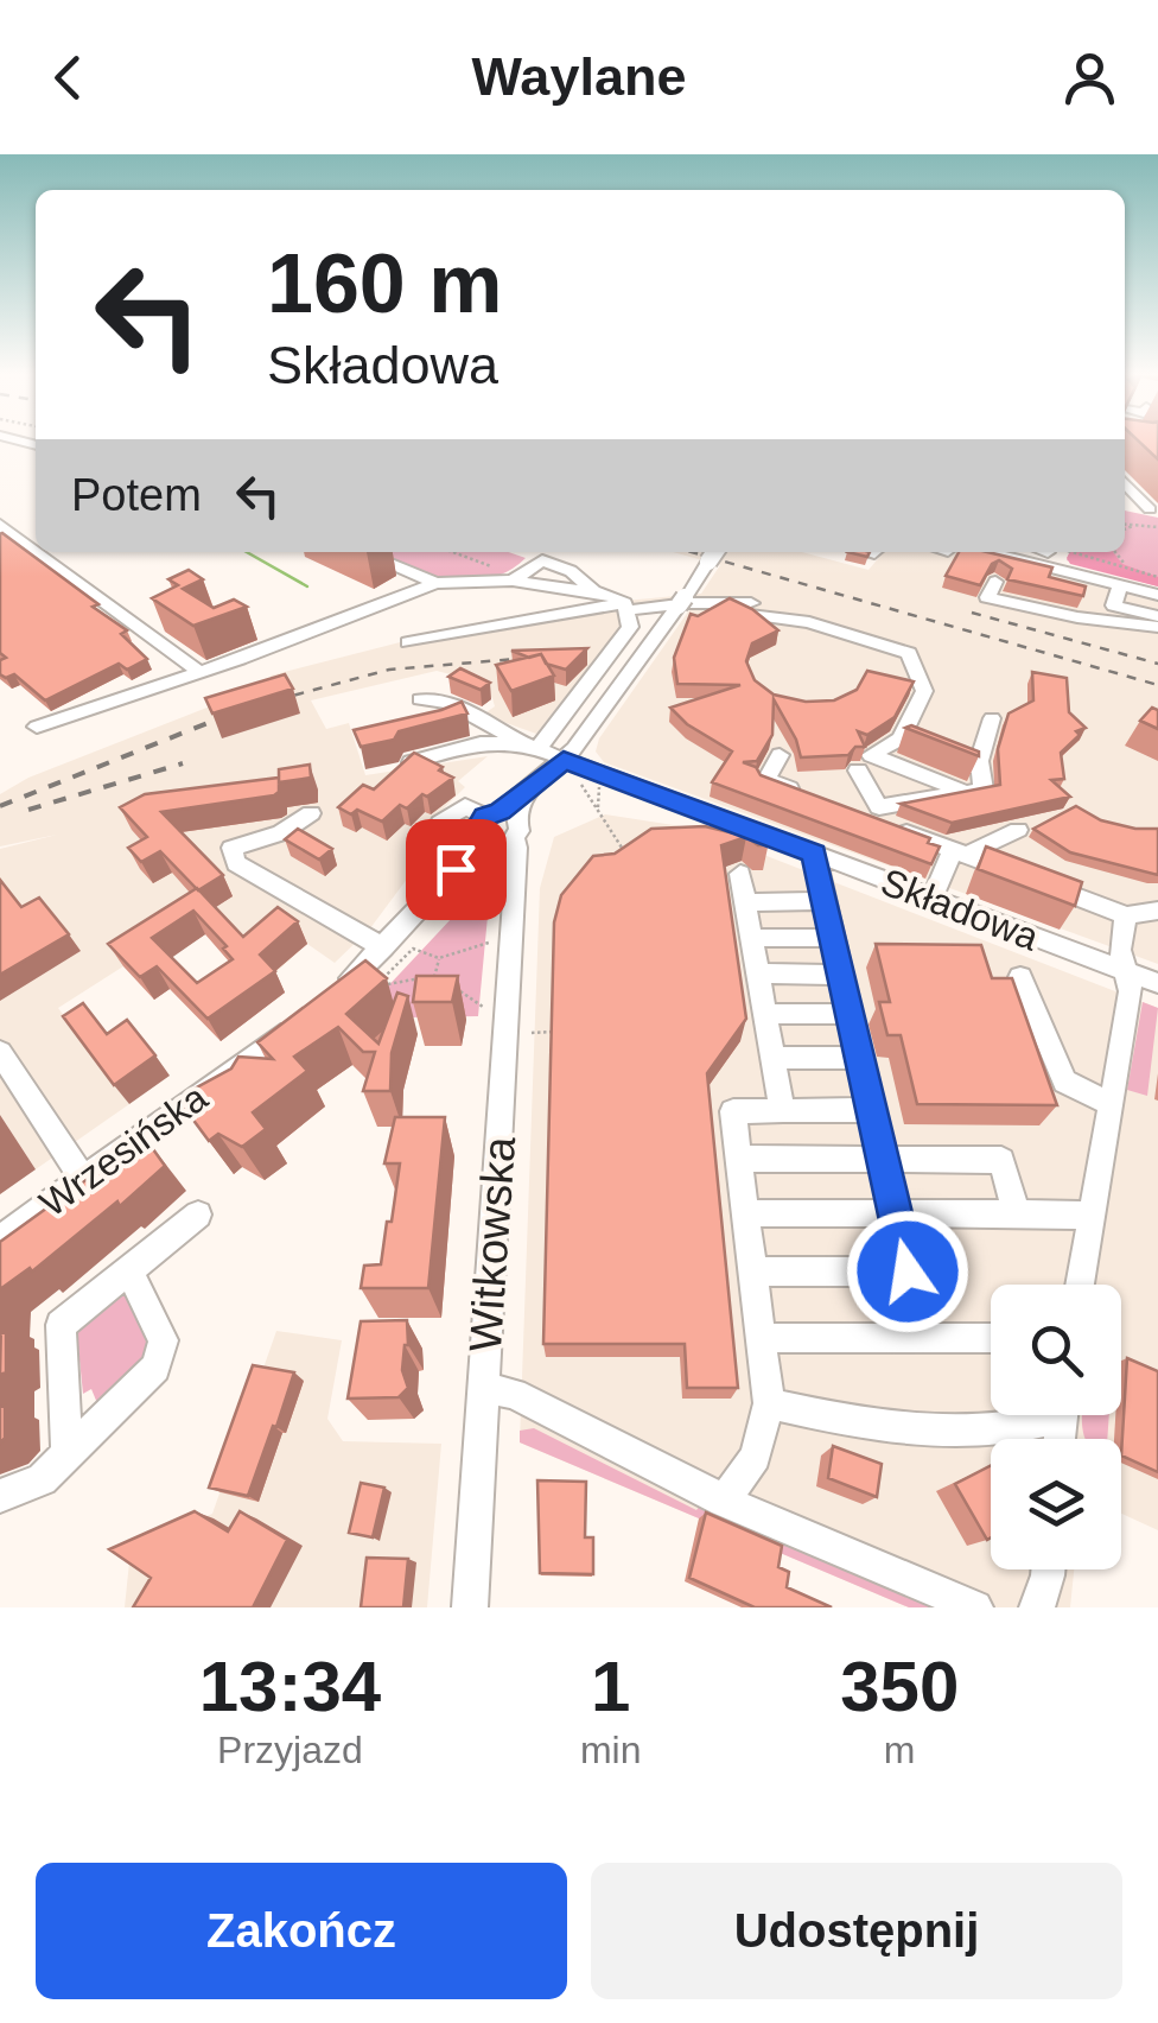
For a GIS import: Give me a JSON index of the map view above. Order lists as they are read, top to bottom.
{
  "streets": {
    "street": ["Składowa", "Wrzesińska", "Witkowska"]
  },
  "page": {
    "header": "Waylane",
    "turn": ["160 m", "Składowa"],
    "then": "Potem",
    "eta": [
      "13:34",
      "Przyjazd",
      "1",
      "min",
      "350",
      "m"
    ],
    "buttons": ["Zakończ", "Udostępnij"]
  }
}
